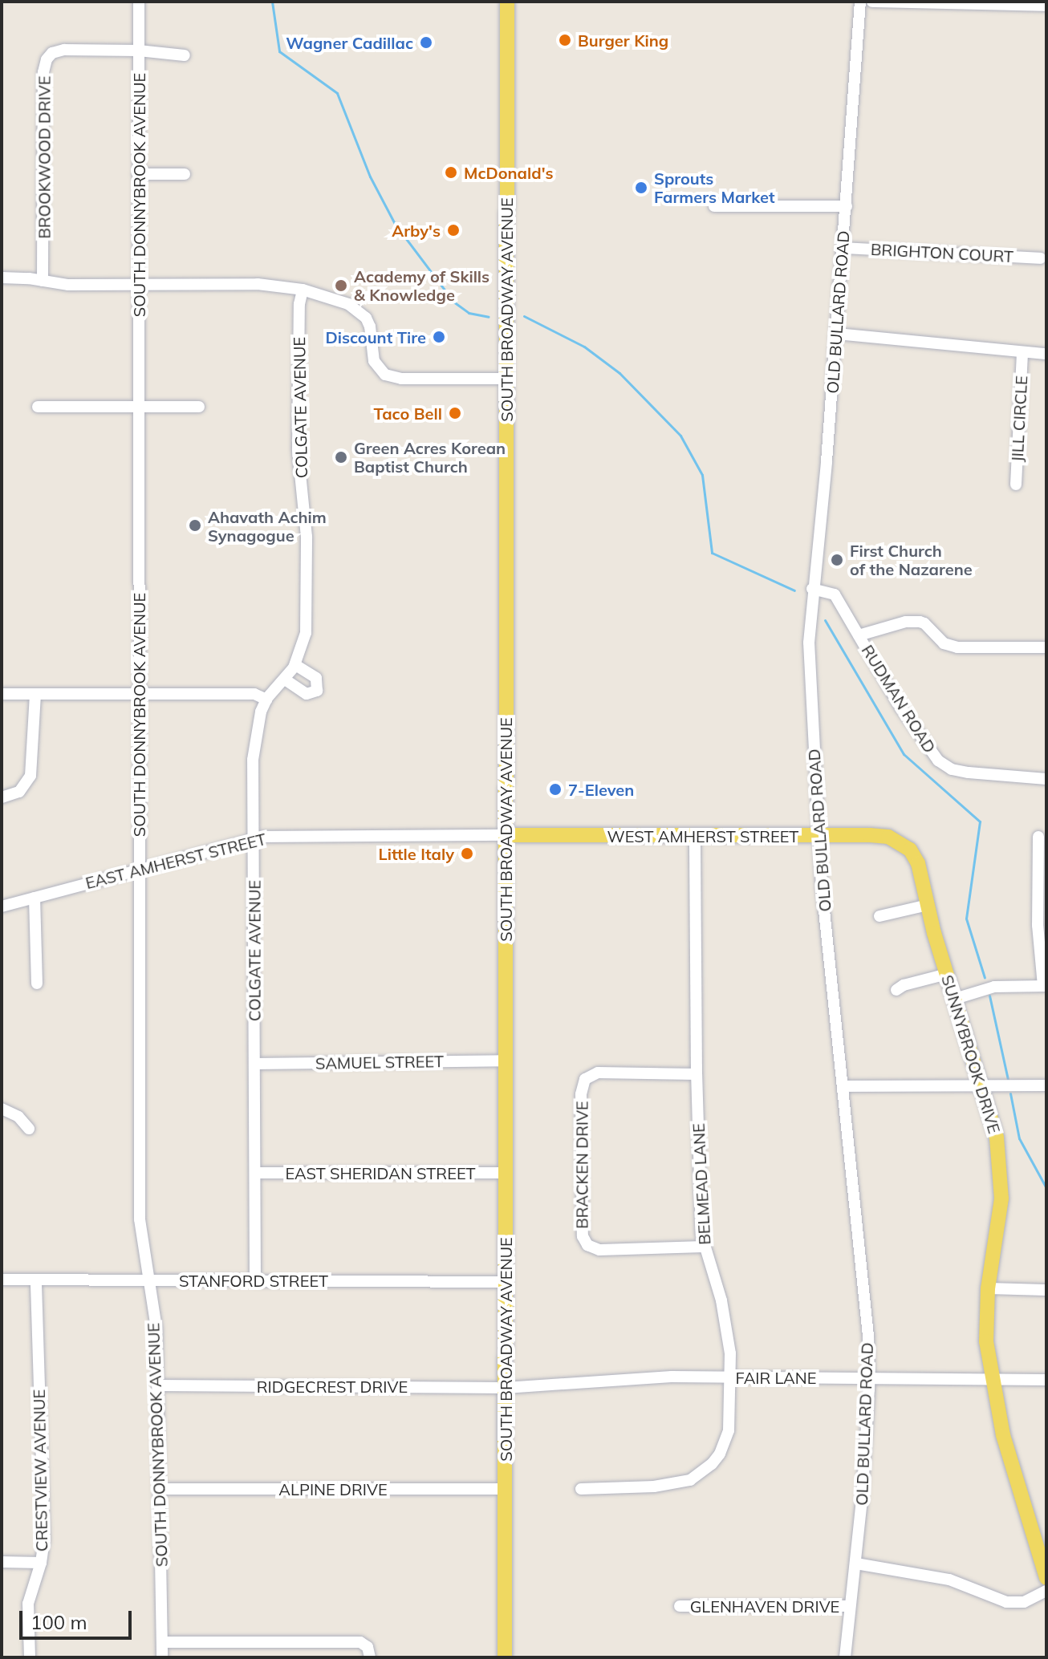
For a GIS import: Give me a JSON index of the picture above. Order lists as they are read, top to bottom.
{
  "streets": {
    "main road": ["SOUTH BROADWAY AVENUE", "WEST AMHERST STREET", "SUNNYBROOK DRIVE"],
    "street": [
      "BROOKWOOD DRIVE",
      "SOUTH DONNYBROOK AVENUE",
      "BRIGHTON COURT",
      "OLD BULLARD ROAD",
      "COLGATE AVENUE",
      "JILL CIRCLE",
      "RUDMAN ROAD",
      "EAST AMHERST STREET",
      "SAMUEL STREET",
      "BRACKEN DRIVE",
      "EAST SHERIDAN STREET",
      "BELMEAD LANE",
      "STANFORD STREET",
      "FAIR LANE",
      "RIDGECREST DRIVE",
      "CRESTVIEW AVENUE",
      "ALPINE DRIVE",
      "GLENHAVEN DRIVE"
    ]
  },
  "crossings": [
    ["BROOKWOOD DRIVE", "SOUTH DONNYBROOK AVENUE"],
    ["SOUTH DONNYBROOK AVENUE", "EAST AMHERST STREET"],
    ["SOUTH DONNYBROOK AVENUE", "STANFORD STREET"],
    ["SOUTH DONNYBROOK AVENUE", "RIDGECREST DRIVE"],
    ["SOUTH DONNYBROOK AVENUE", "ALPINE DRIVE"],
    ["BRIGHTON COURT", "OLD BULLARD ROAD"],
    ["SOUTH BROADWAY AVENUE", "WEST AMHERST STREET"],
    ["SOUTH BROADWAY AVENUE", "EAST AMHERST STREET"],
    ["SOUTH BROADWAY AVENUE", "SAMUEL STREET"],
    ["SOUTH BROADWAY AVENUE", "EAST SHERIDAN STREET"],
    ["SOUTH BROADWAY AVENUE", "STANFORD STREET"],
    ["SOUTH BROADWAY AVENUE", "FAIR LANE"],
    ["SOUTH BROADWAY AVENUE", "RIDGECREST DRIVE"],
    ["SOUTH BROADWAY AVENUE", "ALPINE DRIVE"],
    ["OLD BULLARD ROAD", "RUDMAN ROAD"],
    ["OLD BULLARD ROAD", "WEST AMHERST STREET"],
    ["OLD BULLARD ROAD", "FAIR LANE"],
    ["OLD BULLARD ROAD", "GLENHAVEN DRIVE"],
    ["COLGATE AVENUE", "EAST AMHERST STREET"],
    ["COLGATE AVENUE", "SAMUEL STREET"],
    ["COLGATE AVENUE", "EAST SHERIDAN STREET"],
    ["COLGATE AVENUE", "STANFORD STREET"],
    ["WEST AMHERST STREET", "EAST AMHERST STREET"],
    ["WEST AMHERST STREET", "SUNNYBROOK DRIVE"],
    ["WEST AMHERST STREET", "BELMEAD LANE"],
    ["SUNNYBROOK DRIVE", "FAIR LANE"],
    ["BRACKEN DRIVE", "BELMEAD LANE"],
    ["BELMEAD LANE", "FAIR LANE"],
    ["STANFORD STREET", "CRESTVIEW AVENUE"],
    ["FAIR LANE", "RIDGECREST DRIVE"]
  ],
  "places": [
    "Burger King",
    "Wagner Cadillac",
    "McDonald's",
    "Sprouts Farmers Market",
    "Arby's",
    "Academy of Skills & Knowledge",
    "Discount Tire",
    "Taco Bell",
    "Green Acres Korean Baptist Church",
    "Ahavath Achim Synagogue",
    "First Church of the Nazarene",
    "7-Eleven",
    "Little Italy"
  ],
  "scale_bar": "100 m"
}
